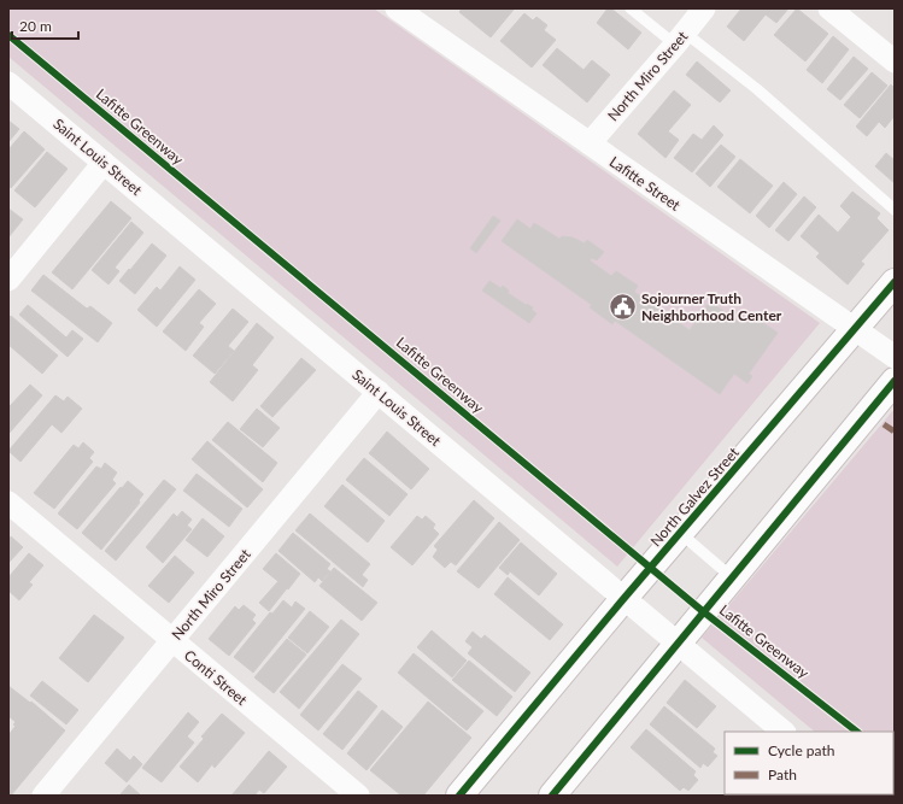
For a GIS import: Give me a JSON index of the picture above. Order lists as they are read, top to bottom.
{
  "streets": {
    "street": [
      "North Miro Street",
      "Saint Louis Street",
      "Lafitte Street",
      "North Galvez Street",
      "Conti Street"
    ],
    "cycle path": ["Lafitte Greenway"]
  },
  "crossings": [
    ["North Miro Street", "Saint Louis Street"],
    ["North Miro Street", "Lafitte Street"],
    ["North Miro Street", "Conti Street"],
    ["Saint Louis Street", "North Galvez Street"],
    ["Lafitte Street", "North Galvez Street"]
  ],
  "places": {
    "public building": ["Sojourner Truth Neighborhood Center"]
  },
  "legend": ["Cycle path", "Path"],
  "scale_bar": "20 m"
}
